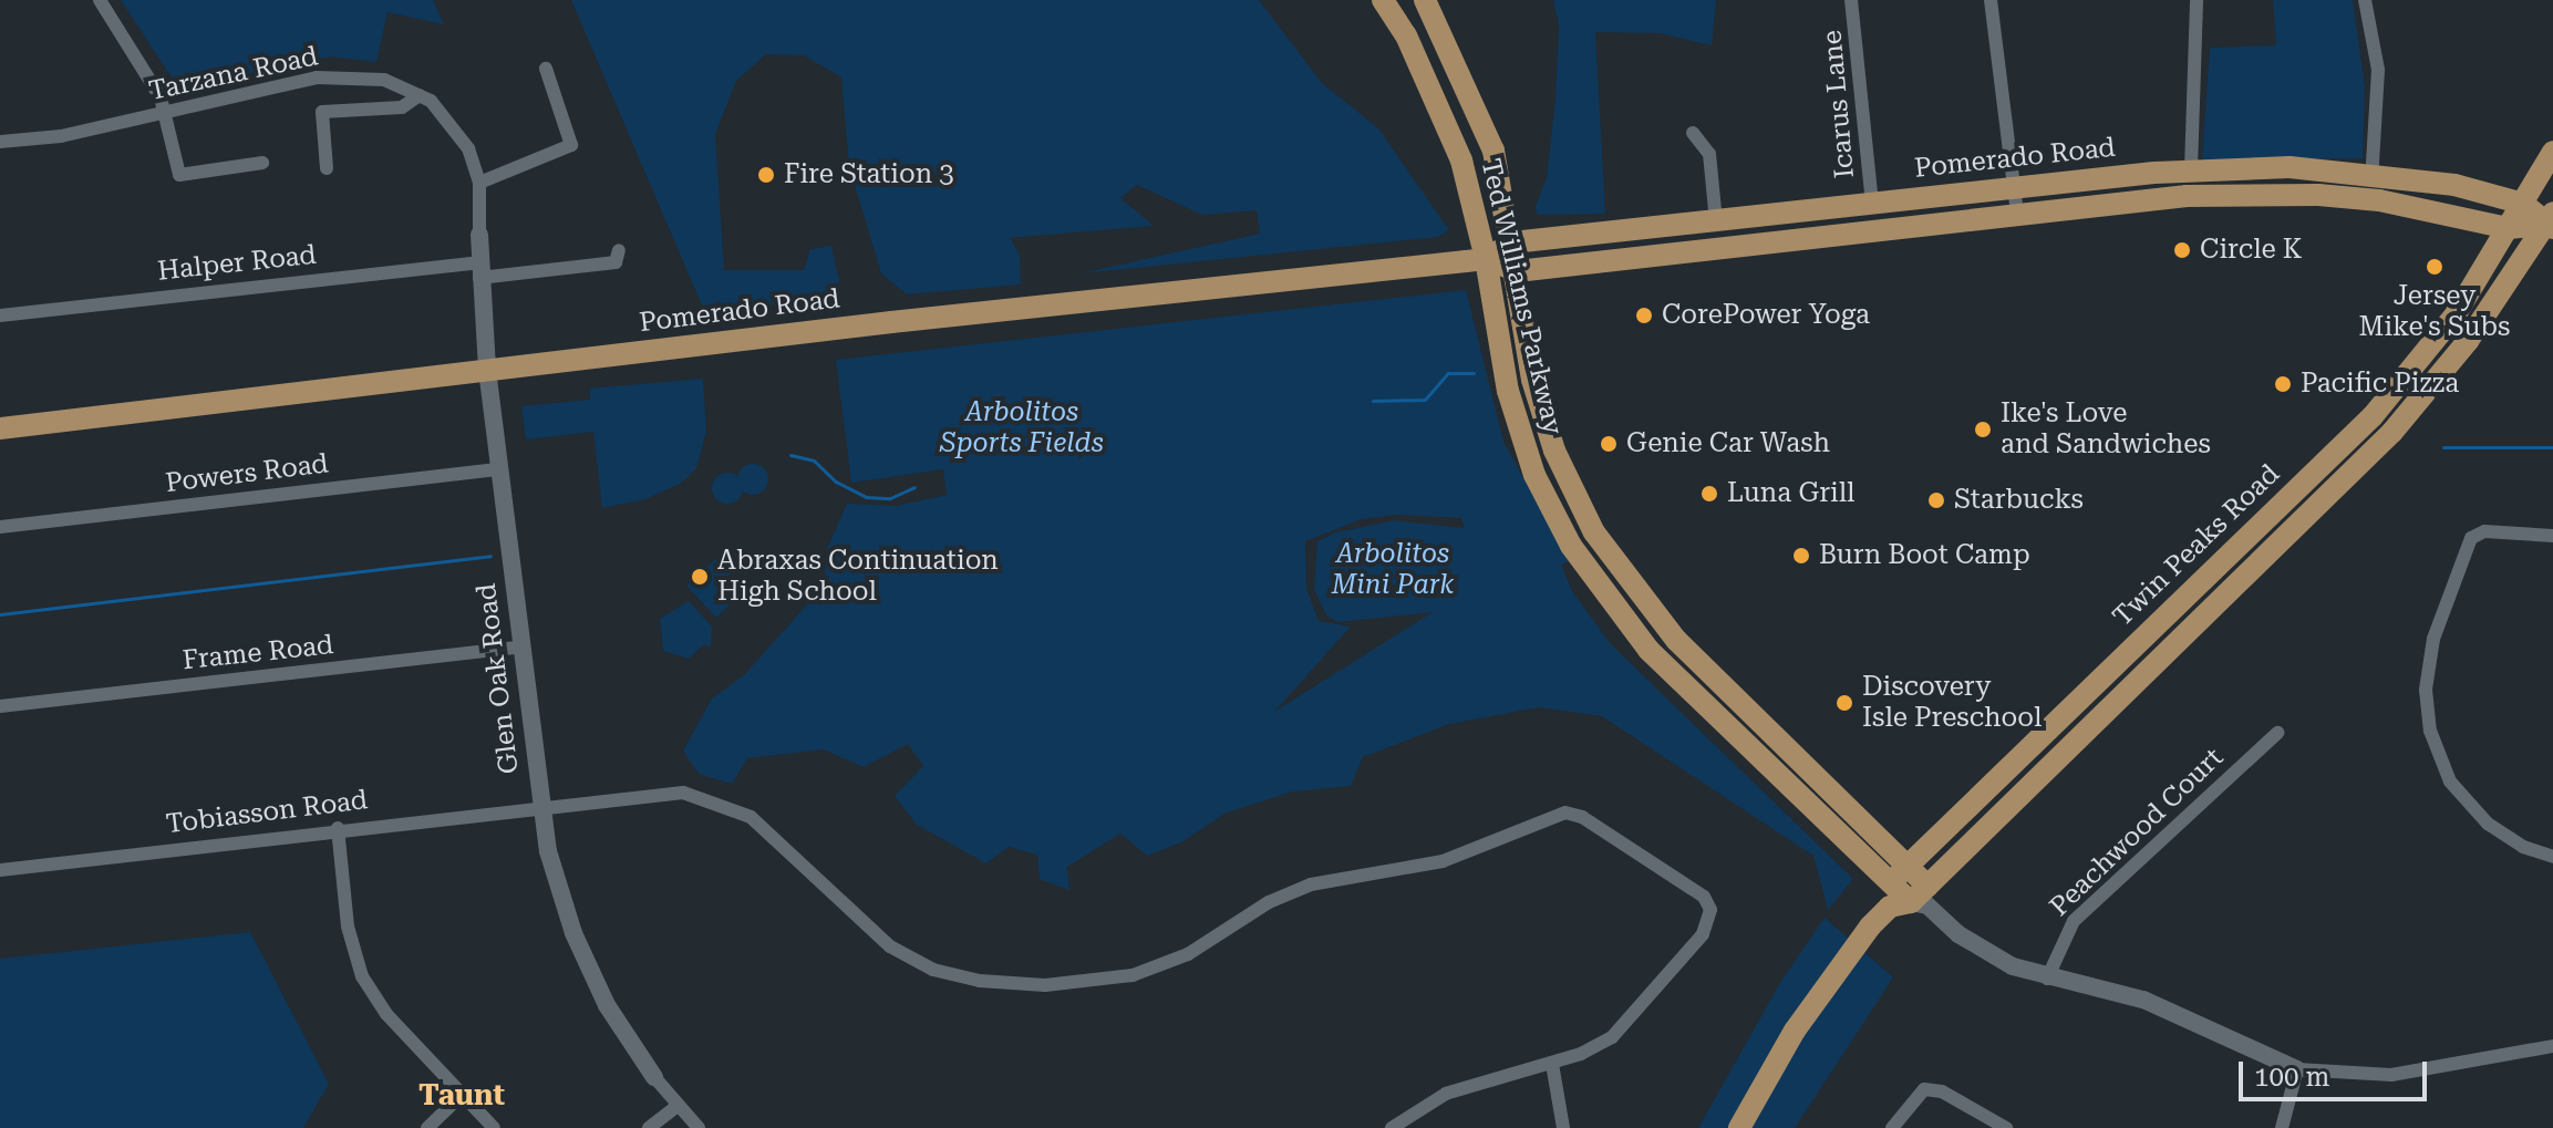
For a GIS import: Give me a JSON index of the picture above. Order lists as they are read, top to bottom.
{
  "streets": {
    "main road": ["Pomerado Road", "Ted Williams Parkway", "Twin Peaks Road"],
    "street": [
      "Tarzana Road",
      "Icarus Lane",
      "Halper Road",
      "Powers Road",
      "Frame Road",
      "Glen Oak Road",
      "Tobiasson Road",
      "Peachwood Court"
    ]
  },
  "crossings": [
    ["Tarzana Road", "Glen Oak Road"],
    ["Icarus Lane", "Pomerado Road"],
    ["Pomerado Road", "Ted Williams Parkway"],
    ["Pomerado Road", "Twin Peaks Road"],
    ["Pomerado Road", "Glen Oak Road"],
    ["Halper Road", "Glen Oak Road"],
    ["Ted Williams Parkway", "Twin Peaks Road"],
    ["Powers Road", "Glen Oak Road"],
    ["Frame Road", "Glen Oak Road"],
    ["Glen Oak Road", "Tobiasson Road"]
  ],
  "districts": ["Taunt"],
  "parks": ["Arbolitos Sports Fields", "Arbolitos Mini Park"],
  "places": [
    "Fire Station 3",
    "Circle K",
    "Jersey Mike's Subs",
    "CorePower Yoga",
    "Pacific Pizza",
    "Ike's Love and Sandwiches",
    "Genie Car Wash",
    "Luna Grill",
    "Starbucks",
    "Burn Boot Camp",
    "Abraxas Continuation High School",
    "Discovery Isle Preschool"
  ],
  "scale_bar": "100 m"
}
